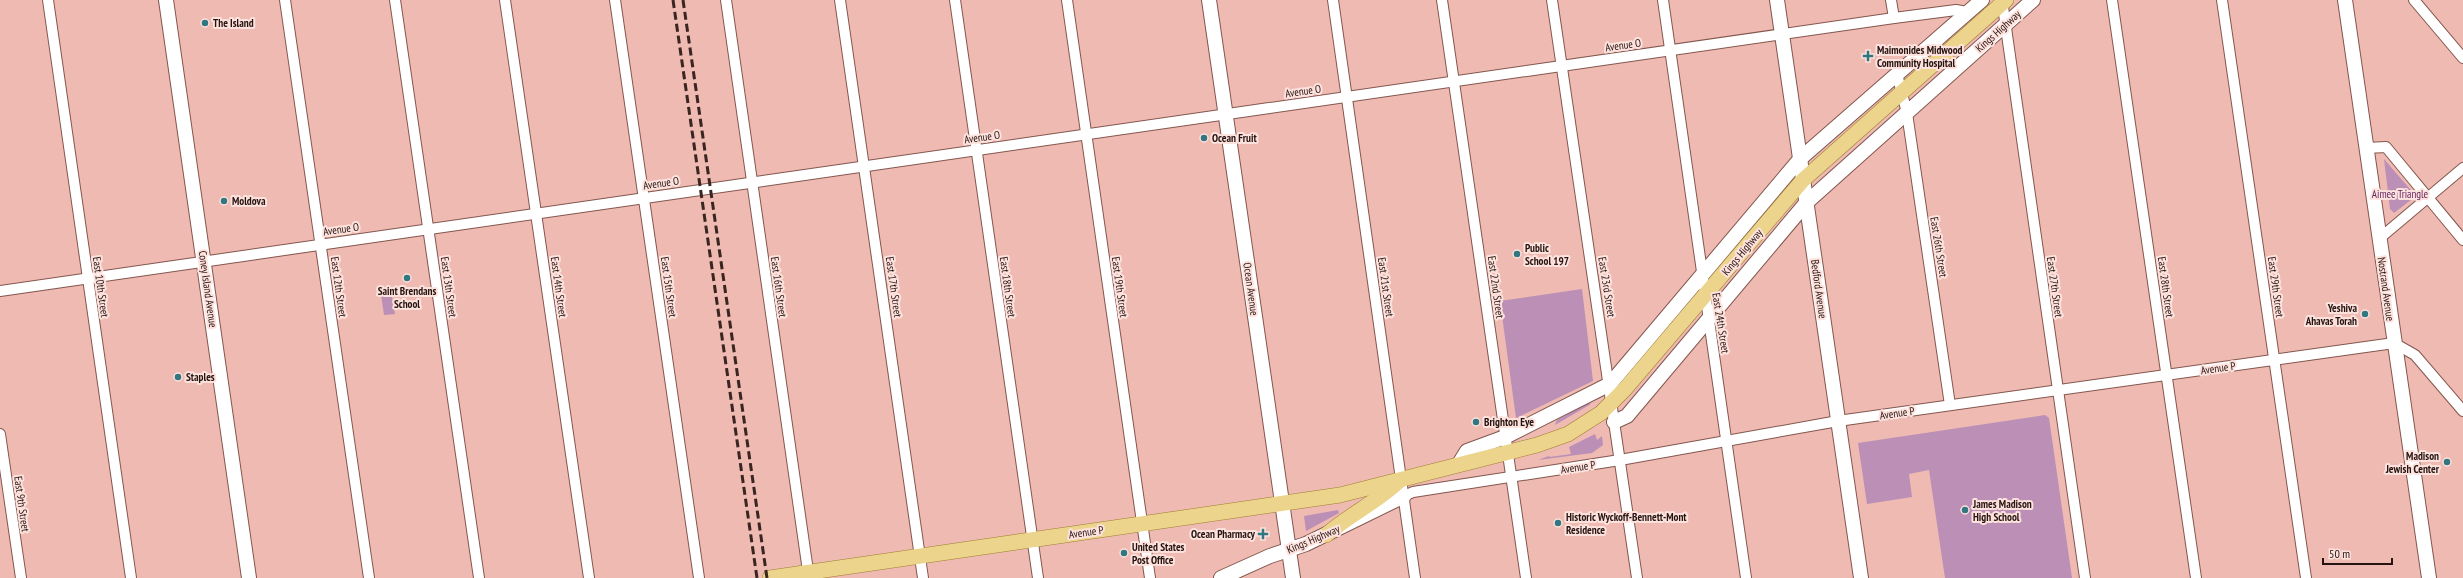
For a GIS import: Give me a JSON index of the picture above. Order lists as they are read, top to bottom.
{
  "streets": {
    "main road": [
      "Kings Highway",
      "Coney Island Avenue",
      "Ocean Avenue",
      "Bedford Avenue",
      "Nostrand Avenue",
      "Avenue P"
    ],
    "street": [
      "Avenue O",
      "East 26th Street",
      "East 10th Street",
      "East 12th Street",
      "East 13th Street",
      "East 14th Street",
      "East 15th Street",
      "East 16th Street",
      "East 17th Street",
      "East 18th Street",
      "East 19th Street",
      "East 21st Street",
      "East 22nd Street",
      "East 23rd Street",
      "East 27th Street",
      "East 28th Street",
      "East 29th Street",
      "East 24th Street",
      "East 9th Street"
    ]
  },
  "crossings": [
    ["Kings Highway", "Avenue O"],
    ["Kings Highway", "East 26th Street"],
    ["Kings Highway", "East 21st Street"],
    ["Kings Highway", "East 22nd Street"],
    ["Kings Highway", "East 23rd Street"],
    ["Kings Highway", "East 27th Street"],
    ["Kings Highway", "Ocean Avenue"],
    ["Kings Highway", "Bedford Avenue"],
    ["Kings Highway", "East 24th Street"],
    ["Kings Highway", "Avenue P"],
    ["Avenue O", "East 10th Street"],
    ["Avenue O", "East 12th Street"],
    ["Avenue O", "East 13th Street"],
    ["Avenue O", "East 14th Street"],
    ["Avenue O", "East 15th Street"],
    ["Avenue O", "East 16th Street"],
    ["Avenue O", "East 17th Street"],
    ["Avenue O", "East 18th Street"],
    ["Avenue O", "East 19th Street"],
    ["Avenue O", "East 21st Street"],
    ["Avenue O", "East 22nd Street"],
    ["Avenue O", "East 23rd Street"],
    ["Avenue O", "Coney Island Avenue"],
    ["Avenue O", "Ocean Avenue"],
    ["Avenue O", "Bedford Avenue"],
    ["Avenue O", "East 24th Street"],
    ["East 26th Street", "Avenue P"],
    ["East 16th Street", "Avenue P"],
    ["East 17th Street", "Avenue P"],
    ["East 18th Street", "Avenue P"],
    ["East 19th Street", "Avenue P"],
    ["East 21st Street", "Avenue P"],
    ["East 22nd Street", "Avenue P"],
    ["East 23rd Street", "Avenue P"],
    ["East 27th Street", "Avenue P"],
    ["East 28th Street", "Avenue P"],
    ["East 29th Street", "Avenue P"],
    ["Ocean Avenue", "Avenue P"],
    ["Bedford Avenue", "Avenue P"],
    ["Nostrand Avenue", "Avenue P"],
    ["East 24th Street", "Avenue P"]
  ],
  "parks": ["Aimee Triangle"],
  "places": {
    "other": [
      "The Island",
      "Ocean Fruit",
      "Moldova",
      "Public School 197",
      "Saint Brendans School",
      "Yeshiva Ahavas Torah",
      "Staples",
      "Brighton Eye",
      "Madison Jewish Center",
      "James Madison High School",
      "Historic Wyckoff-Bennett-Mont Residence",
      "United States Post Office"
    ],
    "health": ["Maimonides Midwood Community Hospital", "Ocean Pharmacy"]
  },
  "scale_bar": "50 m"
}
